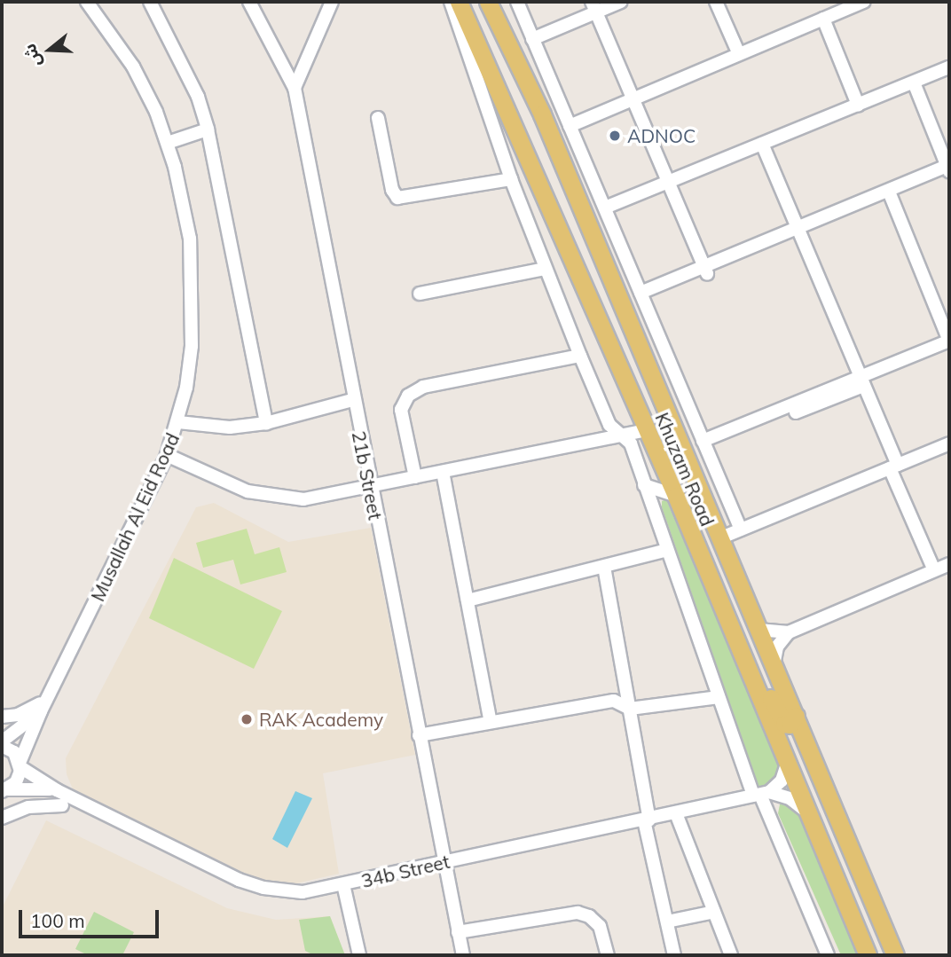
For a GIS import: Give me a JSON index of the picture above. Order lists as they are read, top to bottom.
{
  "streets": {
    "main road": ["Khuzam Road"],
    "street": ["21b Street", "Musallah Al Eid Road", "34b Street"]
  },
  "crossings": [
    ["21b Street", "34b Street"],
    ["Musallah Al Eid Road", "34b Street"]
  ],
  "places": ["ADNOC", "RAK Academy"],
  "scale_bar": "100 m",
  "north": "left"
}
